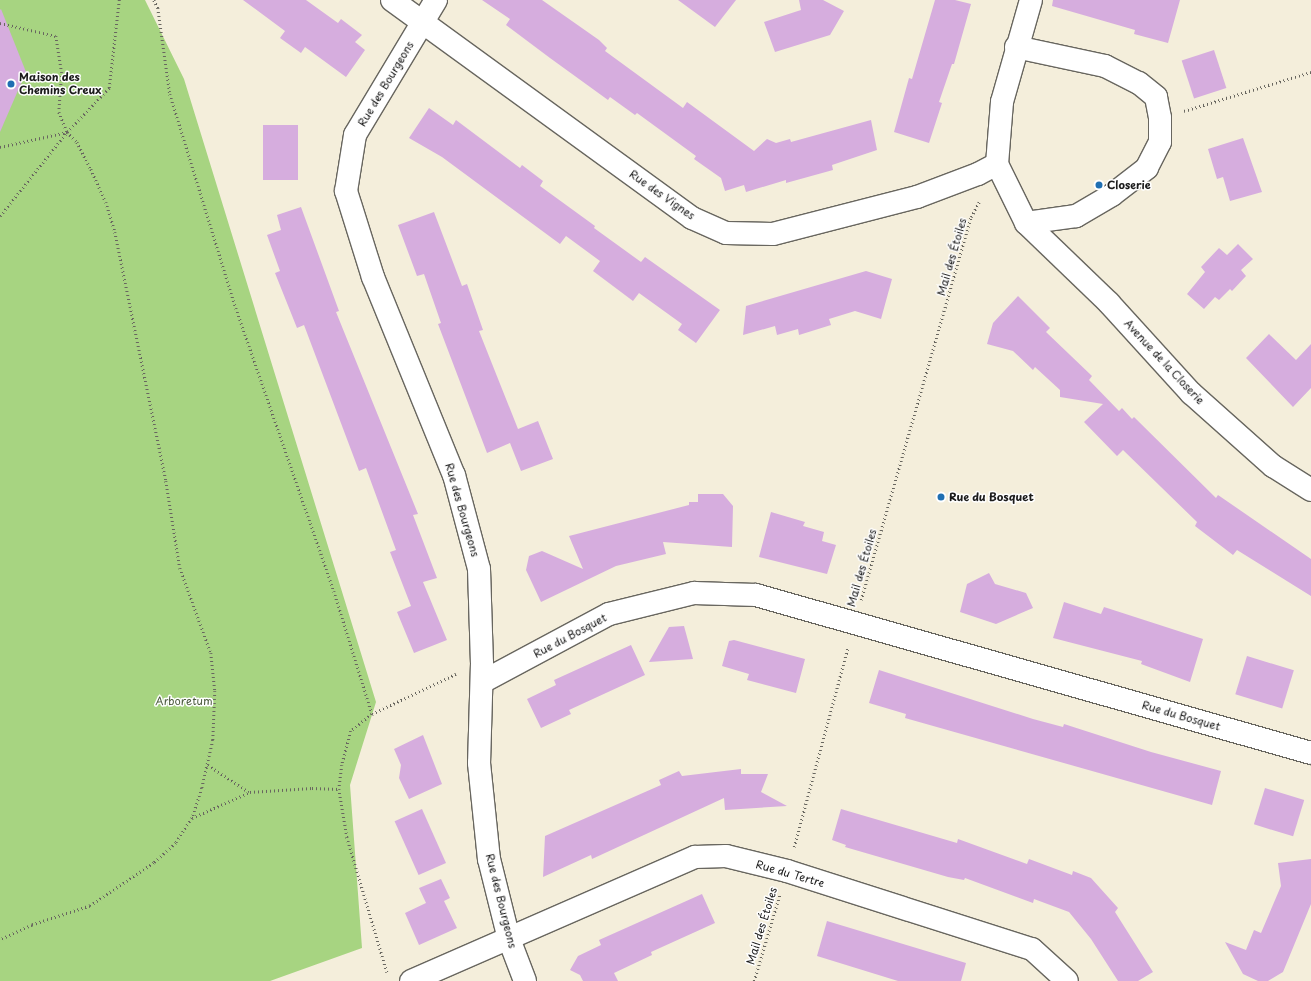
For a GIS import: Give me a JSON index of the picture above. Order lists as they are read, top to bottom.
{
  "streets": {
    "street": [
      "Rue des Bourgeons",
      "Rue des Vignes",
      "Avenue de la Closerie",
      "Rue du Bosquet",
      "Rue du Tertre"
    ],
    "path": ["Mail des Étoiles"]
  },
  "crossings": [
    ["Rue des Bourgeons", "Rue des Vignes"],
    ["Rue des Bourgeons", "Rue du Bosquet"],
    ["Rue des Bourgeons", "Rue du Tertre"],
    ["Rue des Vignes", "Mail des Étoiles"],
    ["Rue des Vignes", "Avenue de la Closerie"],
    ["Mail des Étoiles", "Avenue de la Closerie"],
    ["Mail des Étoiles", "Rue du Bosquet"],
    ["Mail des Étoiles", "Rue du Tertre"]
  ],
  "parks": ["Arboretum"],
  "places": ["Maison des Chemins Creux", "Closerie", "Rue du Bosquet"]
}
